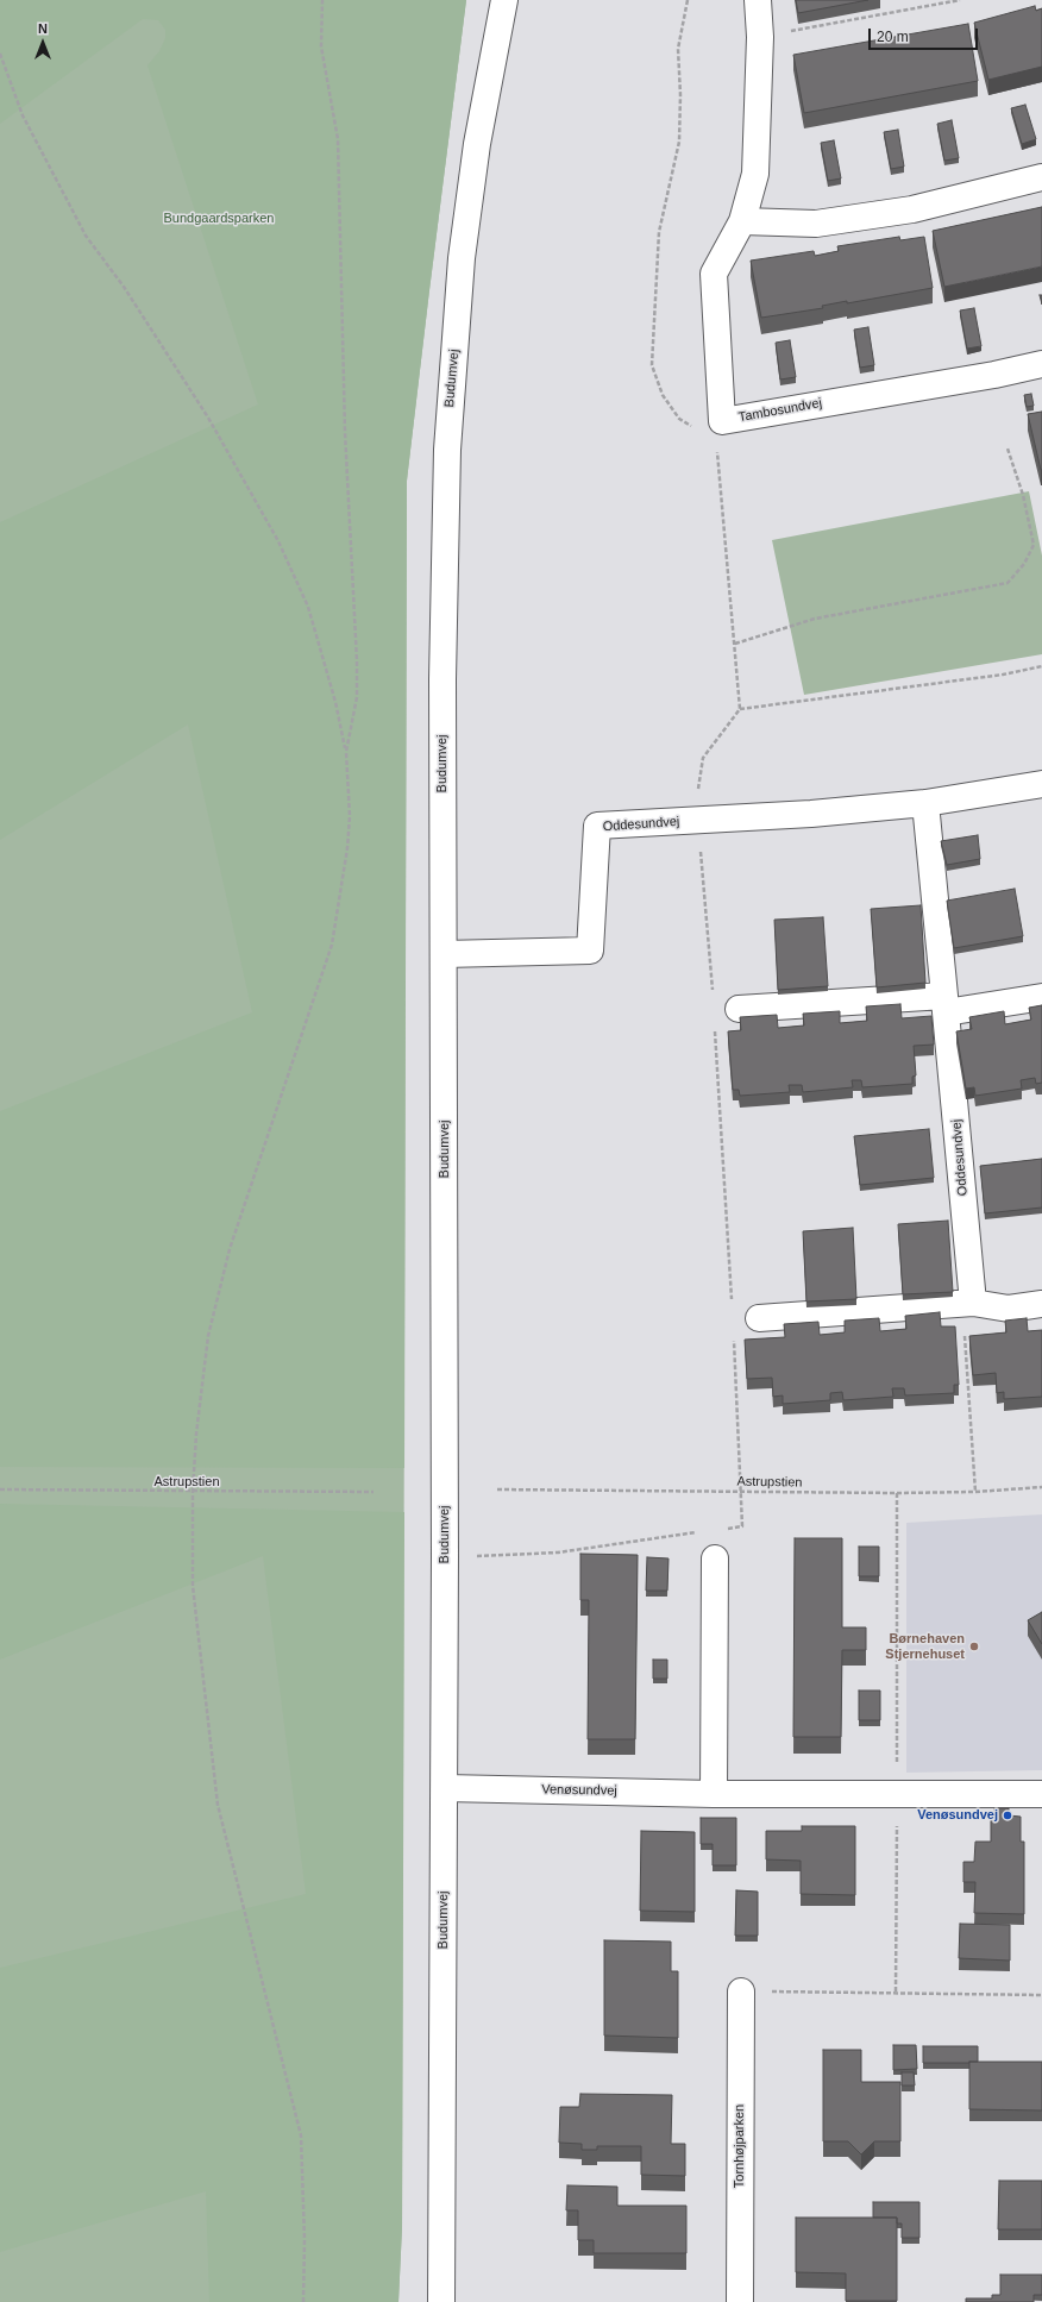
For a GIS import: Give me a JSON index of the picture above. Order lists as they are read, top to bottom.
{
  "streets": {
    "street": [
      "Budumvej",
      "Tambosundvej",
      "Oddesundvej",
      "Venøsundvej",
      "Tornhøjparken"
    ],
    "path": ["Astrupstien"]
  },
  "crossings": [
    ["Budumvej", "Oddesundvej"],
    ["Budumvej", "Venøsundvej"]
  ],
  "parks": ["Bundgaardsparken"],
  "places": ["Børnehaven Stjernehuset", "Venøsundvej"],
  "scale_bar": "20 m",
  "north": "top"
}
